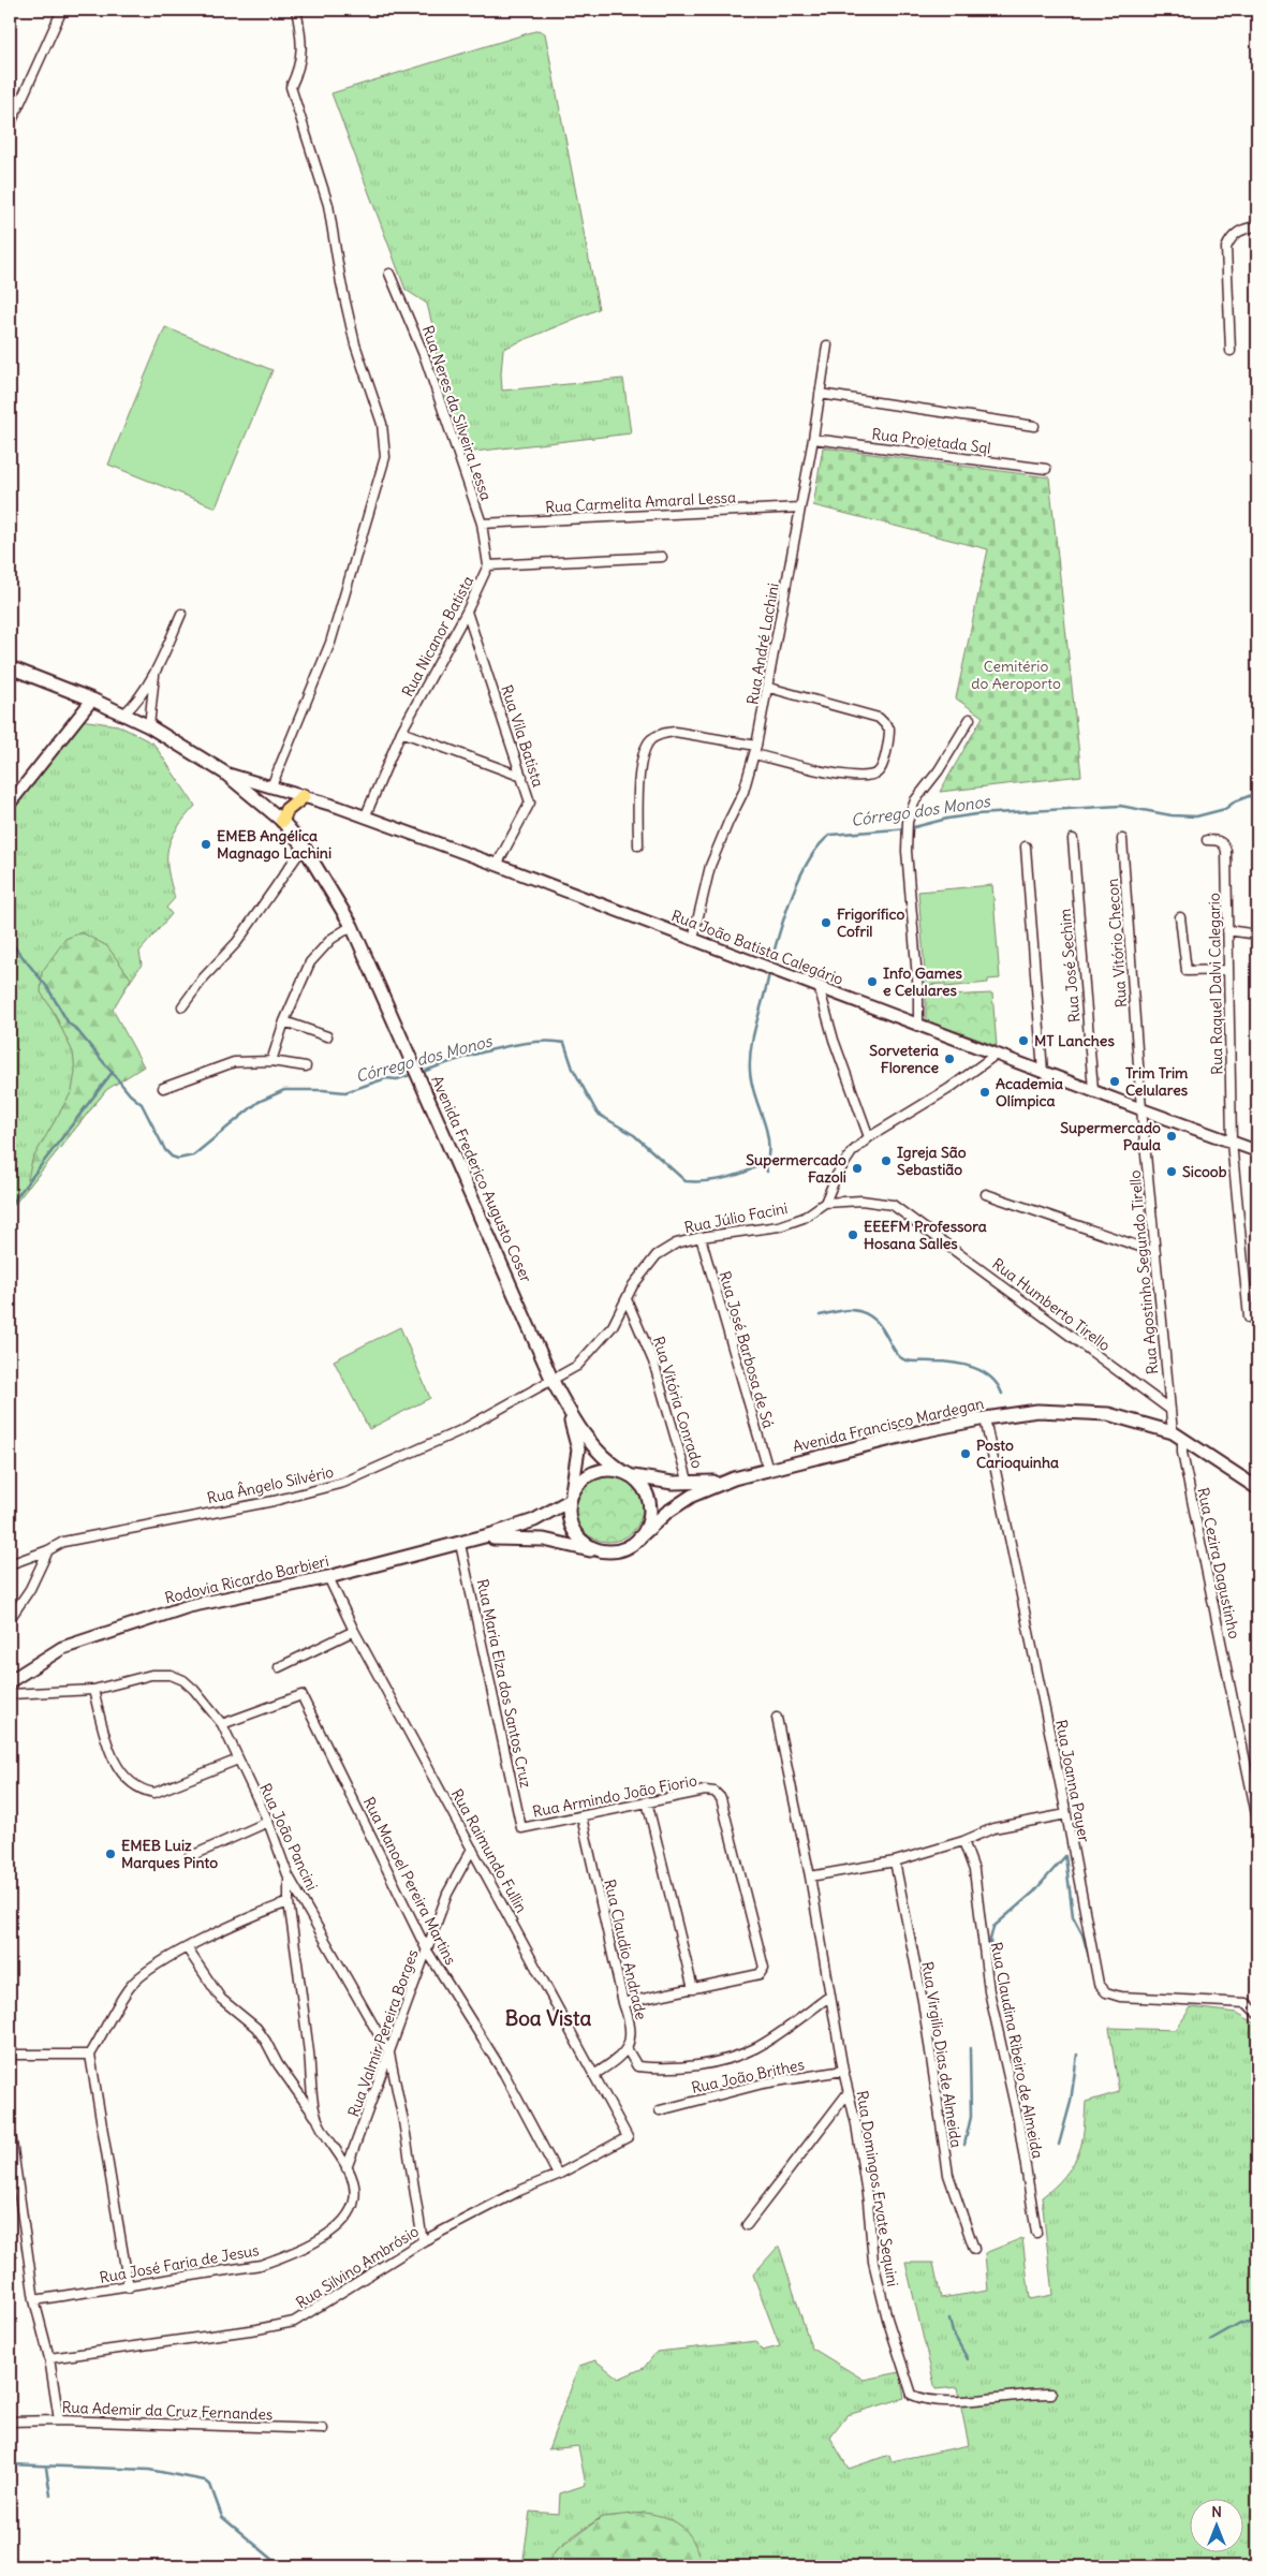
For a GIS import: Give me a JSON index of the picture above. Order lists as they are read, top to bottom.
{
  "streets": {
    "main road": ["Avenida Frederico Augusto Coser", "Avenida Francisco Mardegan", "Rodovia Ricardo Barbieri"],
    "street": [
      "Rua Neres da Silveira Lessa",
      "Rua Projetada Sql",
      "Rua Carmelita Amaral Lessa",
      "Rua Nicanor Batista",
      "Rua André Lachini",
      "Rua Vila Batista",
      "Rua Vitório Checon",
      "Rua João Batista Calegário",
      "Rua José Sechim",
      "Rua Raquel Dalvi Calegario",
      "Rua Júlio Facini",
      "Rua Agostinho Segundo Tirello",
      "Rua Humberto Tirello",
      "Rua José Barbosa de Sá",
      "Rua Vitória Conrado",
      "Rua Ângelo Silvério",
      "Rua Cezira Dagustinho",
      "Rua Maria Elza dos Santos Cruz",
      "Rua Joanna Payer",
      "Rua Armindo João Fiorio",
      "Rua João Pancini",
      "Rua Raimundo Fullin",
      "Rua Manoel Pereira Martins",
      "Rua Claudio Andrade",
      "Rua Valmir Pereira Borges",
      "Rua Claudina Ribeiro de Almeida",
      "Rua Virgilio Dias de Almeida",
      "Rua João Brithes",
      "Rua Domingos Ervate Sequini",
      "Rua José Faria de Jesus",
      "Rua Silvino Ambrósio",
      "Rua Ademir da Cruz Fernandes"
    ]
  },
  "crossings": [
    ["Rua Neres da Silveira Lessa", "Rua Carmelita Amaral Lessa"],
    ["Rua Neres da Silveira Lessa", "Rua Nicanor Batista"],
    ["Rua Projetada Sql", "Rua André Lachini"],
    ["Rua Carmelita Amaral Lessa", "Rua André Lachini"],
    ["Rua Nicanor Batista", "Rua Vila Batista"],
    ["Rua Nicanor Batista", "Rua João Batista Calegário"],
    ["Rua André Lachini", "Rua João Batista Calegário"],
    ["Rua Vila Batista", "Rua João Batista Calegário"],
    ["Rua Vitório Checon", "Rua João Batista Calegário"],
    ["Rua Vitório Checon", "Rua Agostinho Segundo Tirello"],
    ["Rua João Batista Calegário", "Rua José Sechim"],
    ["Rua João Batista Calegário", "Rua Raquel Dalvi Calegario"],
    ["Rua João Batista Calegário", "Avenida Frederico Augusto Coser"],
    ["Rua João Batista Calegário", "Rua Agostinho Segundo Tirello"],
    ["Avenida Frederico Augusto Coser", "Rua Júlio Facini"],
    ["Avenida Frederico Augusto Coser", "Avenida Francisco Mardegan"],
    ["Avenida Frederico Augusto Coser", "Rua Ângelo Silvério"],
    ["Rua Júlio Facini", "Rua Humberto Tirello"],
    ["Rua Júlio Facini", "Rua José Barbosa de Sá"],
    ["Rua Júlio Facini", "Rua Vitória Conrado"],
    ["Rua Júlio Facini", "Rua Ângelo Silvério"],
    ["Rua Agostinho Segundo Tirello", "Rua Humberto Tirello"],
    ["Rua Agostinho Segundo Tirello", "Avenida Francisco Mardegan"],
    ["Rua Agostinho Segundo Tirello", "Rua Cezira Dagustinho"],
    ["Rua José Barbosa de Sá", "Avenida Francisco Mardegan"],
    ["Rua Vitória Conrado", "Avenida Francisco Mardegan"],
    ["Avenida Francisco Mardegan", "Rua Cezira Dagustinho"],
    ["Avenida Francisco Mardegan", "Rua Joanna Payer"],
    ["Rodovia Ricardo Barbieri", "Rua Maria Elza dos Santos Cruz"],
    ["Rodovia Ricardo Barbieri", "Rua Raimundo Fullin"],
    ["Rua Maria Elza dos Santos Cruz", "Rua Armindo João Fiorio"],
    ["Rua Armindo João Fiorio", "Rua Claudio Andrade"],
    ["Rua João Pancini", "Rua Manoel Pereira Martins"],
    ["Rua João Pancini", "Rua Valmir Pereira Borges"],
    ["Rua João Pancini", "Rua José Faria de Jesus"],
    ["Rua João Pancini", "Rua Silvino Ambrósio"],
    ["Rua Raimundo Fullin", "Rua Valmir Pereira Borges"],
    ["Rua Raimundo Fullin", "Rua Silvino Ambrósio"],
    ["Rua Manoel Pereira Martins", "Rua Valmir Pereira Borges"],
    ["Rua Manoel Pereira Martins", "Rua Silvino Ambrósio"],
    ["Rua Valmir Pereira Borges", "Rua José Faria de Jesus"],
    ["Rua João Brithes", "Rua Domingos Ervate Sequini"]
  ],
  "districts": ["Boa Vista"],
  "water": ["Córrego dos Monos"],
  "parks": ["Cemitério do Aeroporto"],
  "places": [
    "EMEB Angélica Magnago Lachini",
    "Frigorífico Cofril",
    "Info Games e Celulares",
    "MT Lanches",
    "Sorveteria Florence",
    "Trim Trim Celulares",
    "Academia Olímpica",
    "Supermercado Paula",
    "Igreja São Sebastião",
    "Supermercado Fazoli",
    "Sicoob",
    "EEEFM Professora Hosana Salles",
    "Posto Carioquinha",
    "EMEB Luiz Marques Pinto"
  ],
  "north": "top"
}
